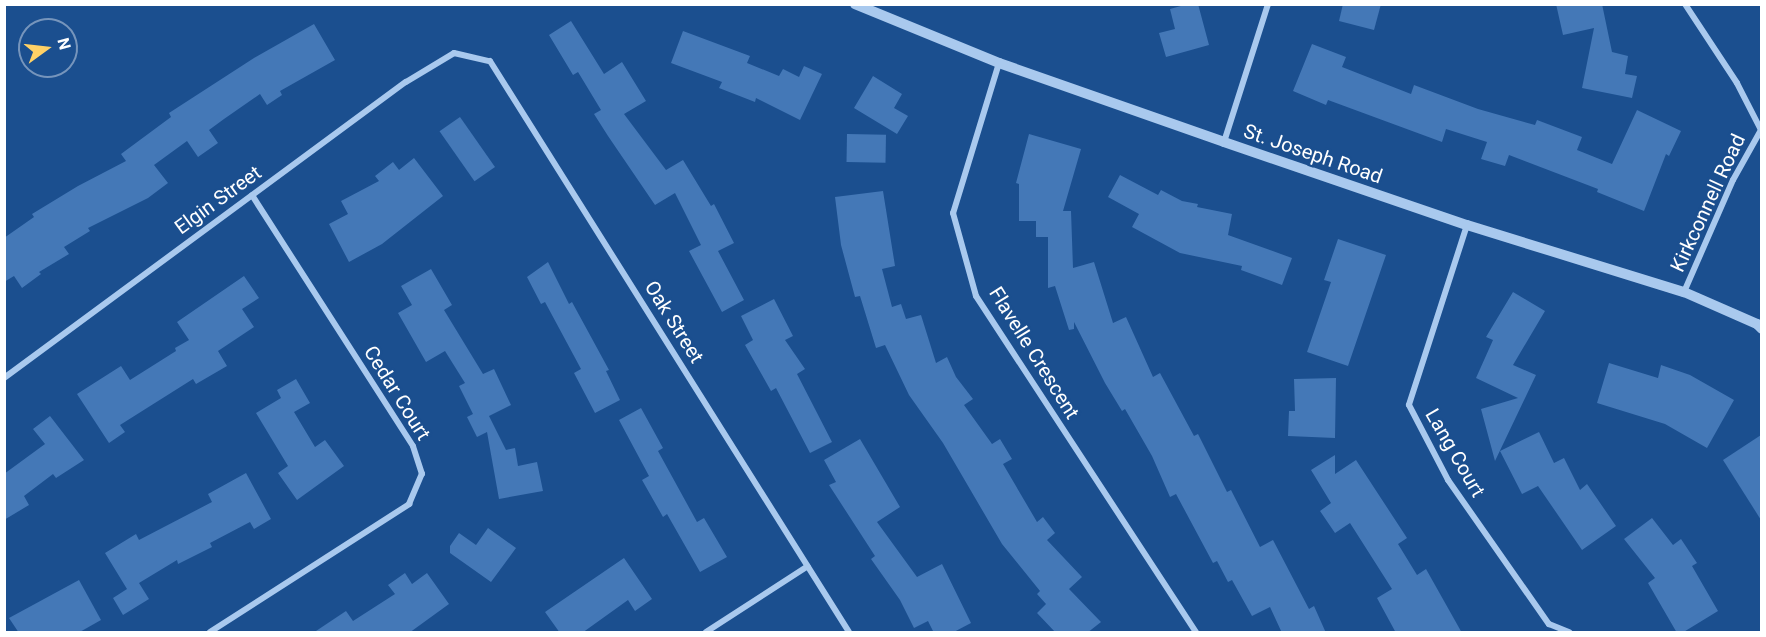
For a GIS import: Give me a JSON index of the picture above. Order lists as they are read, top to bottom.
{
  "streets": {
    "street": [
      "St. Joseph Road",
      "Elgin Street",
      "Kirkconnell Road",
      "Oak Street",
      "Flavelle Crescent",
      "Cedar Court",
      "Lang Court"
    ]
  },
  "crossings": [
    ["St. Joseph Road", "Kirkconnell Road"],
    ["St. Joseph Road", "Flavelle Crescent"],
    ["St. Joseph Road", "Lang Court"],
    ["Elgin Street", "Oak Street"],
    ["Elgin Street", "Cedar Court"]
  ],
  "north": "right"
}
